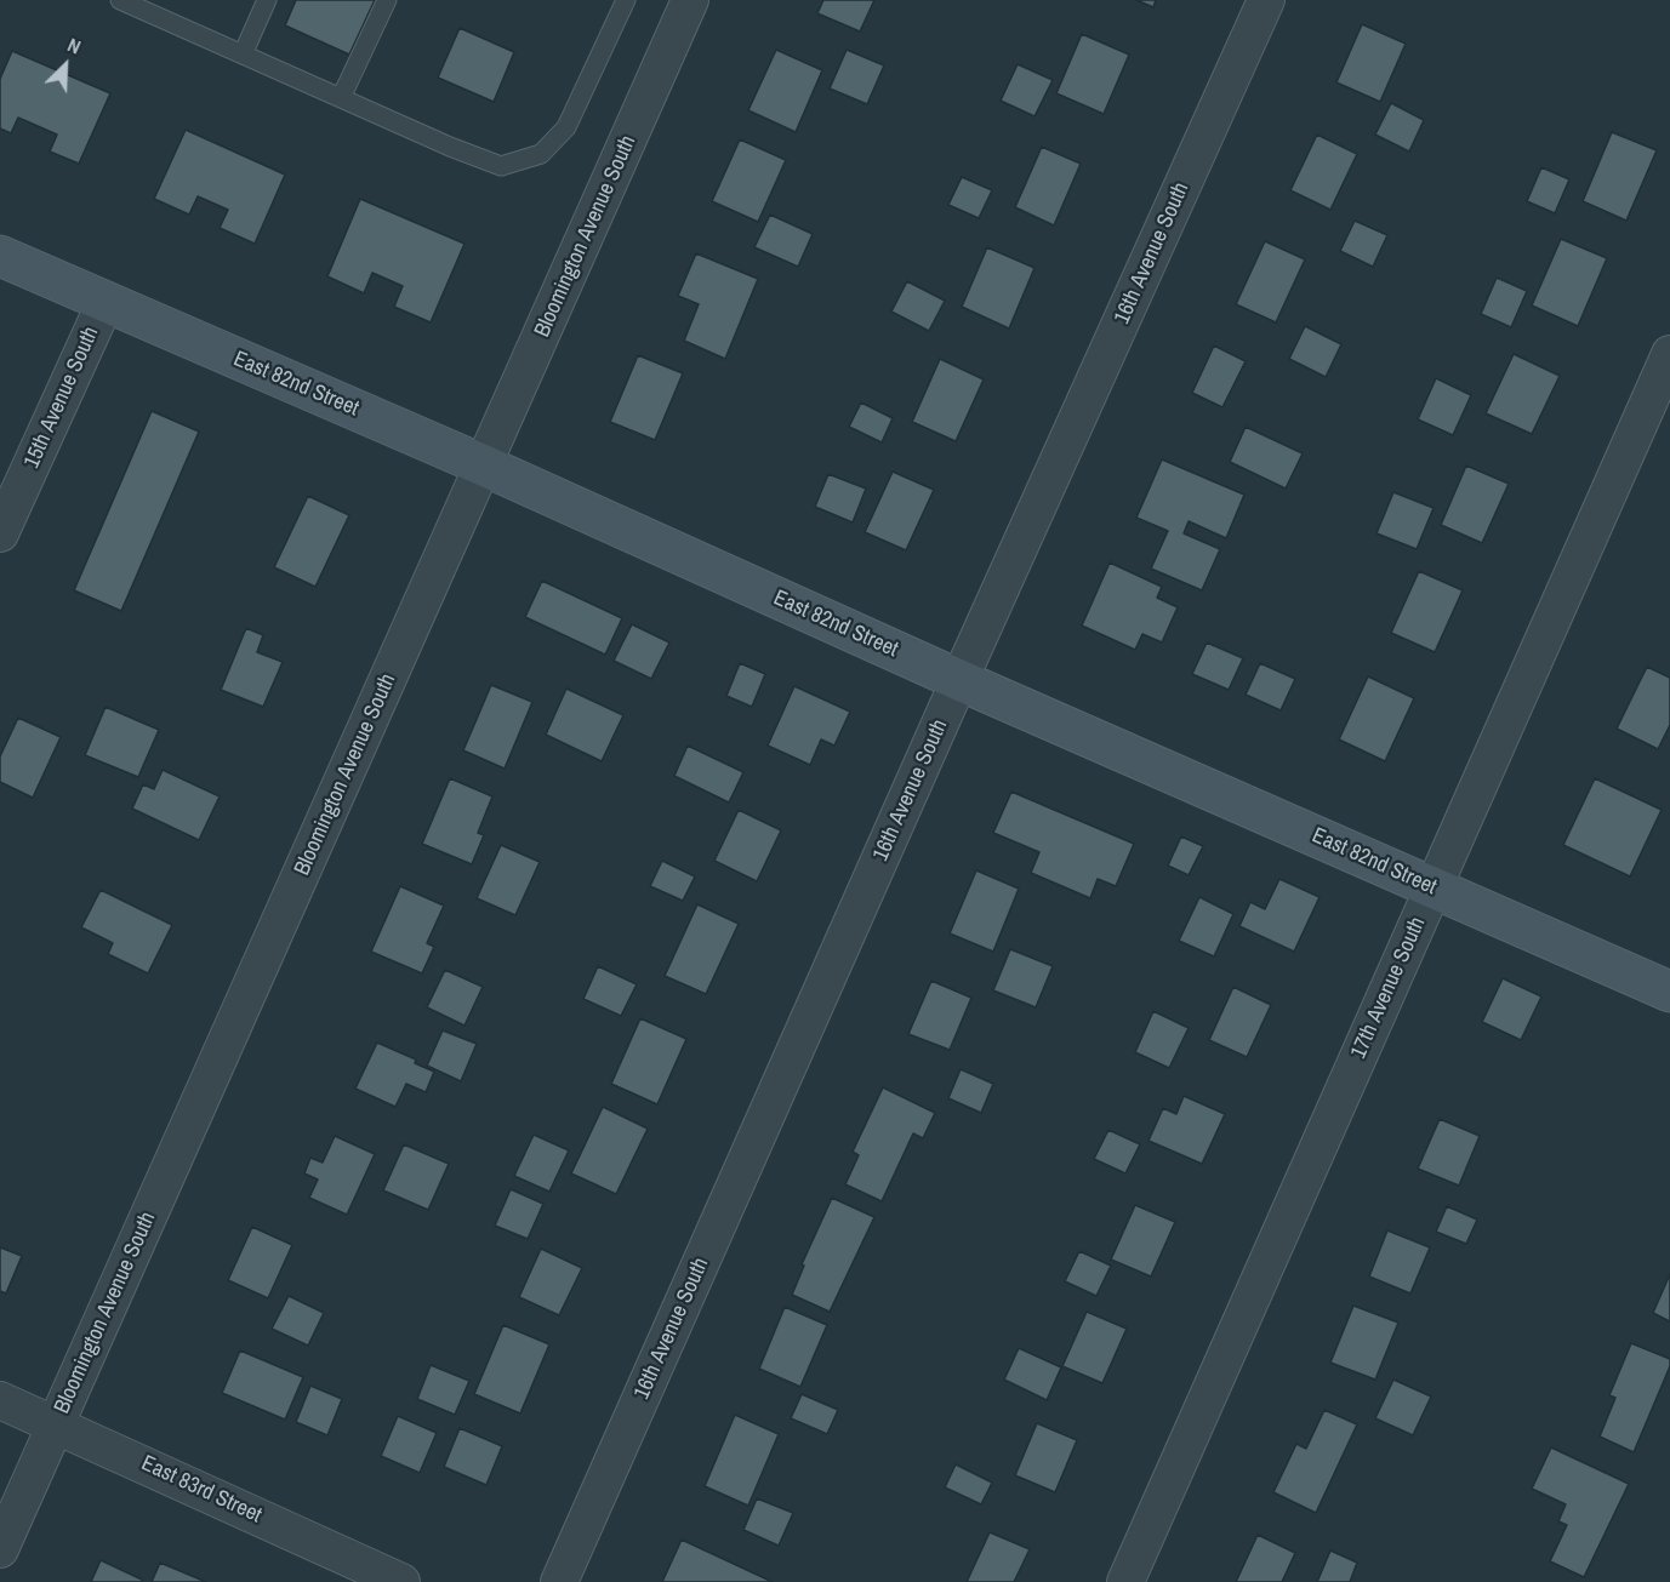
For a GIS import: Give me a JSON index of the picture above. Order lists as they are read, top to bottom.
{
  "streets": {
    "street": [
      "Bloomington Avenue South",
      "16th Avenue South",
      "East 82nd Street",
      "15th Avenue South",
      "17th Avenue South",
      "East 83rd Street"
    ]
  },
  "crossings": [
    ["Bloomington Avenue South", "East 82nd Street"],
    ["Bloomington Avenue South", "East 83rd Street"],
    ["16th Avenue South", "East 82nd Street"],
    ["East 82nd Street", "15th Avenue South"],
    ["East 82nd Street", "17th Avenue South"]
  ],
  "north": "top right"
}
